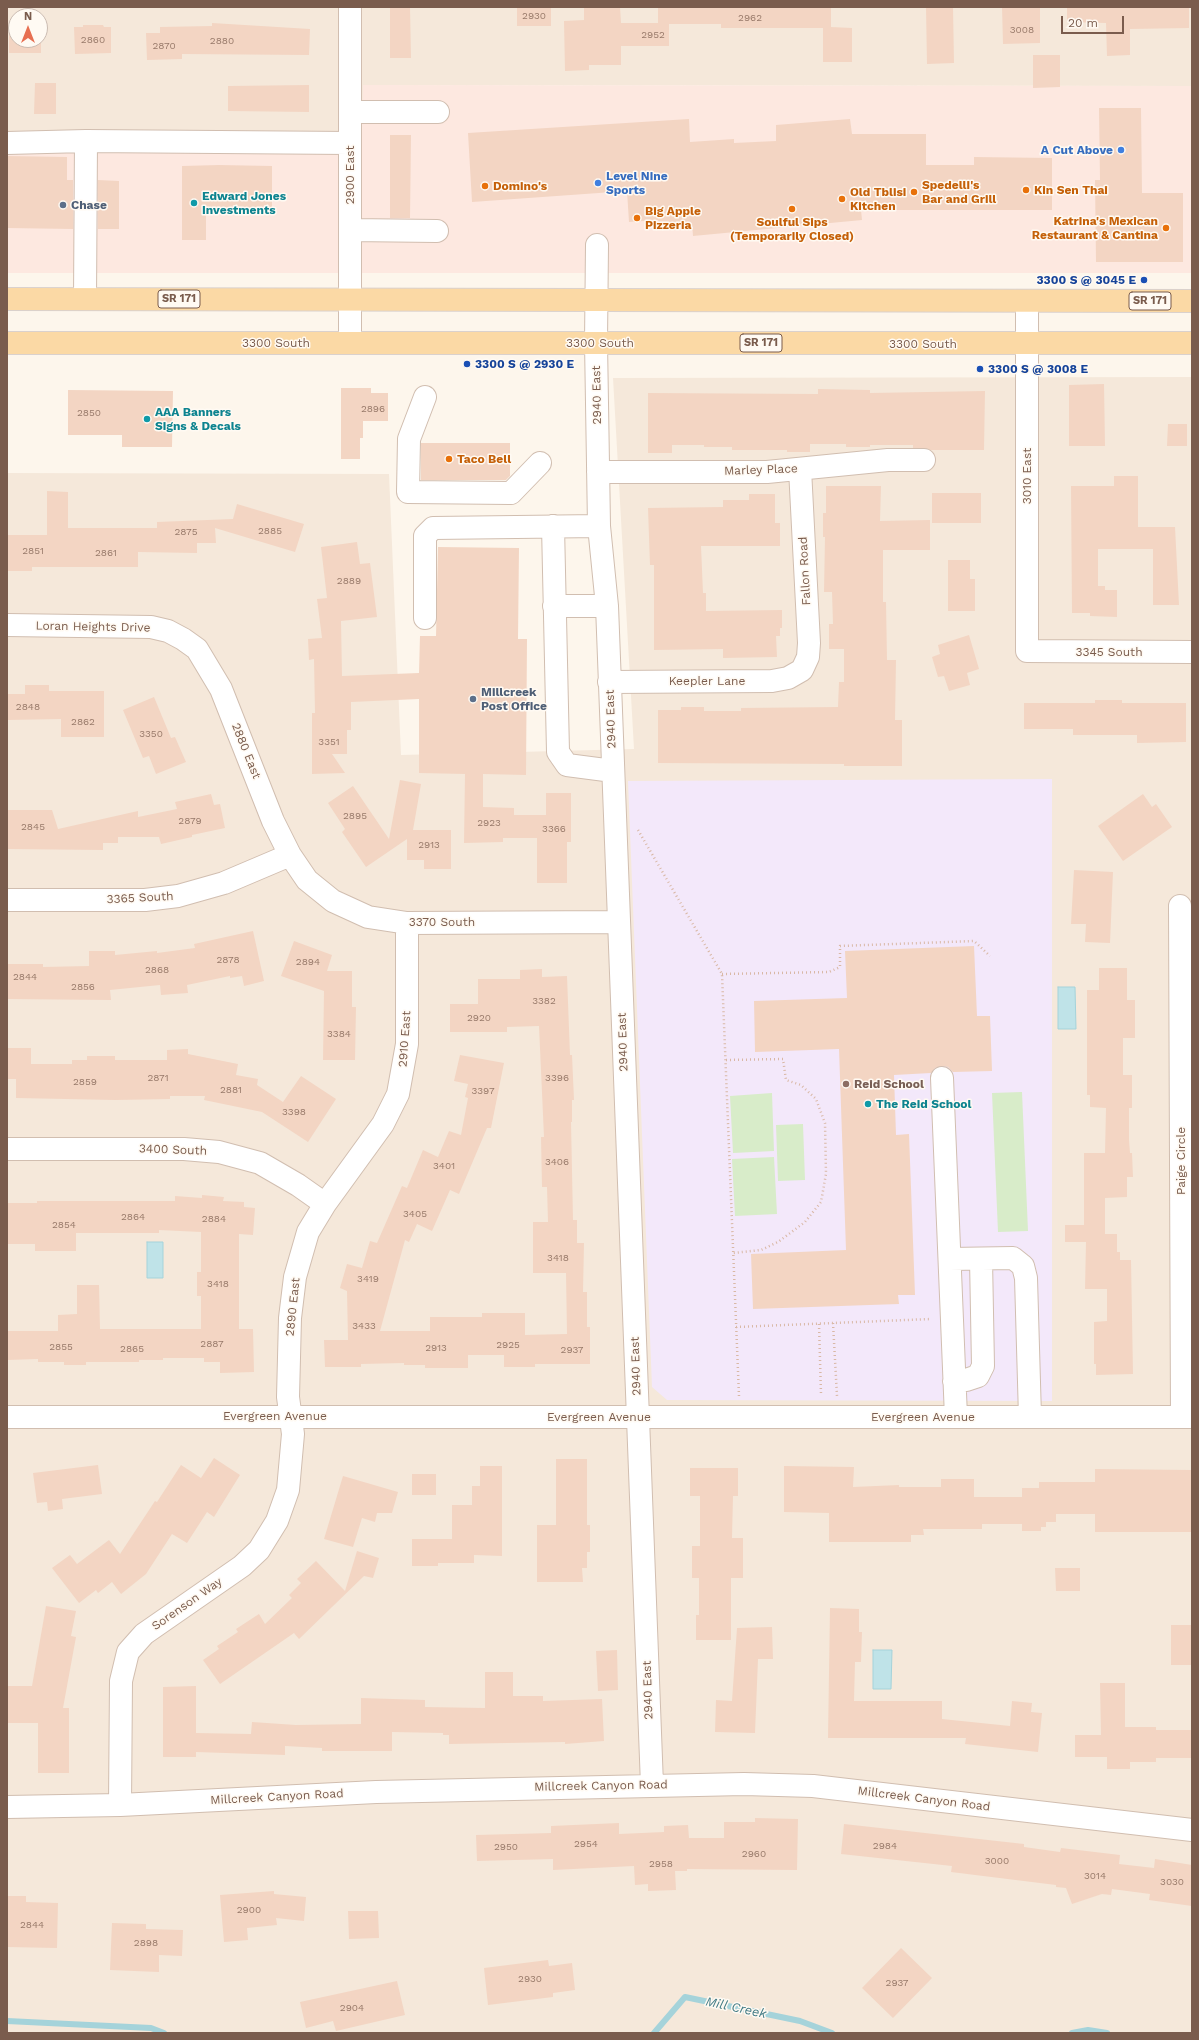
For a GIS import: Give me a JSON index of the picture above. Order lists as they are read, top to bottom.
{
  "streets": {
    "main road": ["SR 171", "3300 South"],
    "street": [
      "2900 East",
      "2940 East",
      "Marley Place",
      "3010 East",
      "Fallon Road",
      "Loran Heights Drive",
      "3345 South",
      "Keepler Lane",
      "2880 East",
      "3365 South",
      "3370 South",
      "2910 East",
      "3400 South",
      "Paige Circle",
      "2890 East",
      "Evergreen Avenue",
      "Sorenson Way",
      "Millcreek Canyon Road"
    ]
  },
  "crossings": [
    ["2900 East", "SR 171"],
    ["2900 East", "3300 South"],
    ["SR 171", "2940 East"],
    ["SR 171", "3010 East"],
    ["3300 South", "2940 East"],
    ["3300 South", "3010 East"],
    ["2940 East", "Marley Place"],
    ["2940 East", "Keepler Lane"],
    ["2940 East", "3370 South"],
    ["2940 East", "Evergreen Avenue"],
    ["2940 East", "Millcreek Canyon Road"],
    ["Marley Place", "Fallon Road"],
    ["3010 East", "3345 South"],
    ["Fallon Road", "Keepler Lane"],
    ["Loran Heights Drive", "2880 East"],
    ["2880 East", "3365 South"],
    ["2880 East", "3370 South"],
    ["3365 South", "3370 South"],
    ["3370 South", "2910 East"],
    ["2910 East", "3400 South"],
    ["2910 East", "2890 East"],
    ["3400 South", "2890 East"],
    ["Paige Circle", "Evergreen Avenue"],
    ["2890 East", "Evergreen Avenue"],
    ["2890 East", "Sorenson Way"],
    ["Evergreen Avenue", "Sorenson Way"],
    ["Sorenson Way", "Millcreek Canyon Road"]
  ],
  "water": ["Mill Creek"],
  "places": [
    "A Cut Above",
    "Level Nine Sports",
    "Domino's",
    "Kin Sen Thai",
    "Spedelli's Bar and Grill",
    "Old Tblisi Kitchen",
    "Edward Jones Investments",
    "Chase",
    "Soulful Sips (Temporarily Closed)",
    "Big Apple Pizzeria",
    "Katrina's Mexican Restaurant & Cantina",
    "3300 S @ 3045 E",
    "3300 S @ 2930 E",
    "3300 S @ 3008 E",
    "AAA Banners Signs & Decals",
    "Taco Bell",
    "Millcreek Post Office",
    "Reid School",
    "The Reid School"
  ],
  "house_numbers": [
    "2930",
    "2962",
    "3008",
    "2952",
    "2860",
    "2880",
    "2870",
    "2896",
    "2850",
    "2885",
    "2875",
    "2851",
    "2861",
    "2889",
    "2848",
    "2862",
    "3350",
    "3351",
    "2895",
    "2879",
    "2923",
    "2845",
    "3366",
    "2913",
    "2878",
    "2894",
    "2868",
    "2844",
    "2856",
    "3382",
    "2920",
    "3384",
    "2871",
    "3396",
    "2859",
    "2881",
    "3397",
    "3398",
    "3406",
    "3401",
    "3405",
    "2864",
    "2884",
    "2854",
    "3418",
    "3419",
    "3418",
    "3433",
    "2887",
    "2925",
    "2855",
    "2913",
    "2865",
    "2937",
    "2954",
    "2984",
    "2950",
    "2960",
    "3000",
    "2958",
    "3014",
    "3030",
    "2900",
    "2844",
    "2898",
    "2930",
    "2937",
    "2904"
  ],
  "scale_bar": "20 m",
  "north": "top"
}
